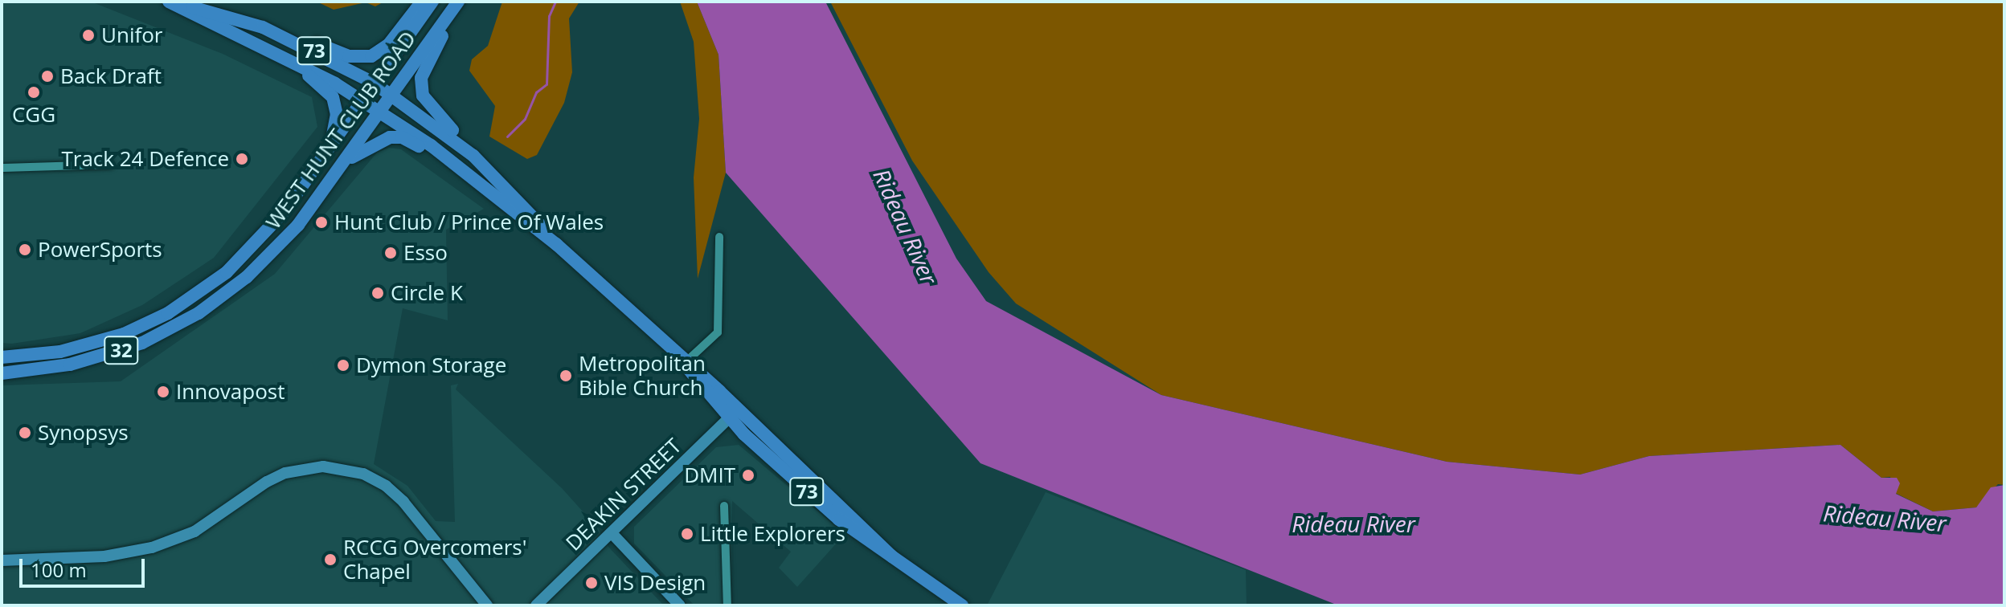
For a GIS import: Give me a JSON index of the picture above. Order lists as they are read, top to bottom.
{
  "streets": {
    "main road": ["73", "WEST HUNT CLUB ROAD", "32"],
    "street": ["DEAKIN STREET"]
  },
  "crossings": [
    ["73", "WEST HUNT CLUB ROAD"],
    ["73", "DEAKIN STREET"]
  ],
  "water": ["Rideau River"],
  "places": [
    "Unifor",
    "Back Draft",
    "CGG",
    "Track 24 Defence",
    "Hunt Club / Prince Of Wales",
    "PowerSports",
    "Esso",
    "Circle K",
    "Dymon Storage",
    "Metropolitan Bible Church",
    "Innovapost",
    "Synopsys",
    "DMIT",
    "Little Explorers",
    "RCCG Overcomers' Chapel",
    "VIS Design"
  ],
  "scale_bar": "100 m"
}
